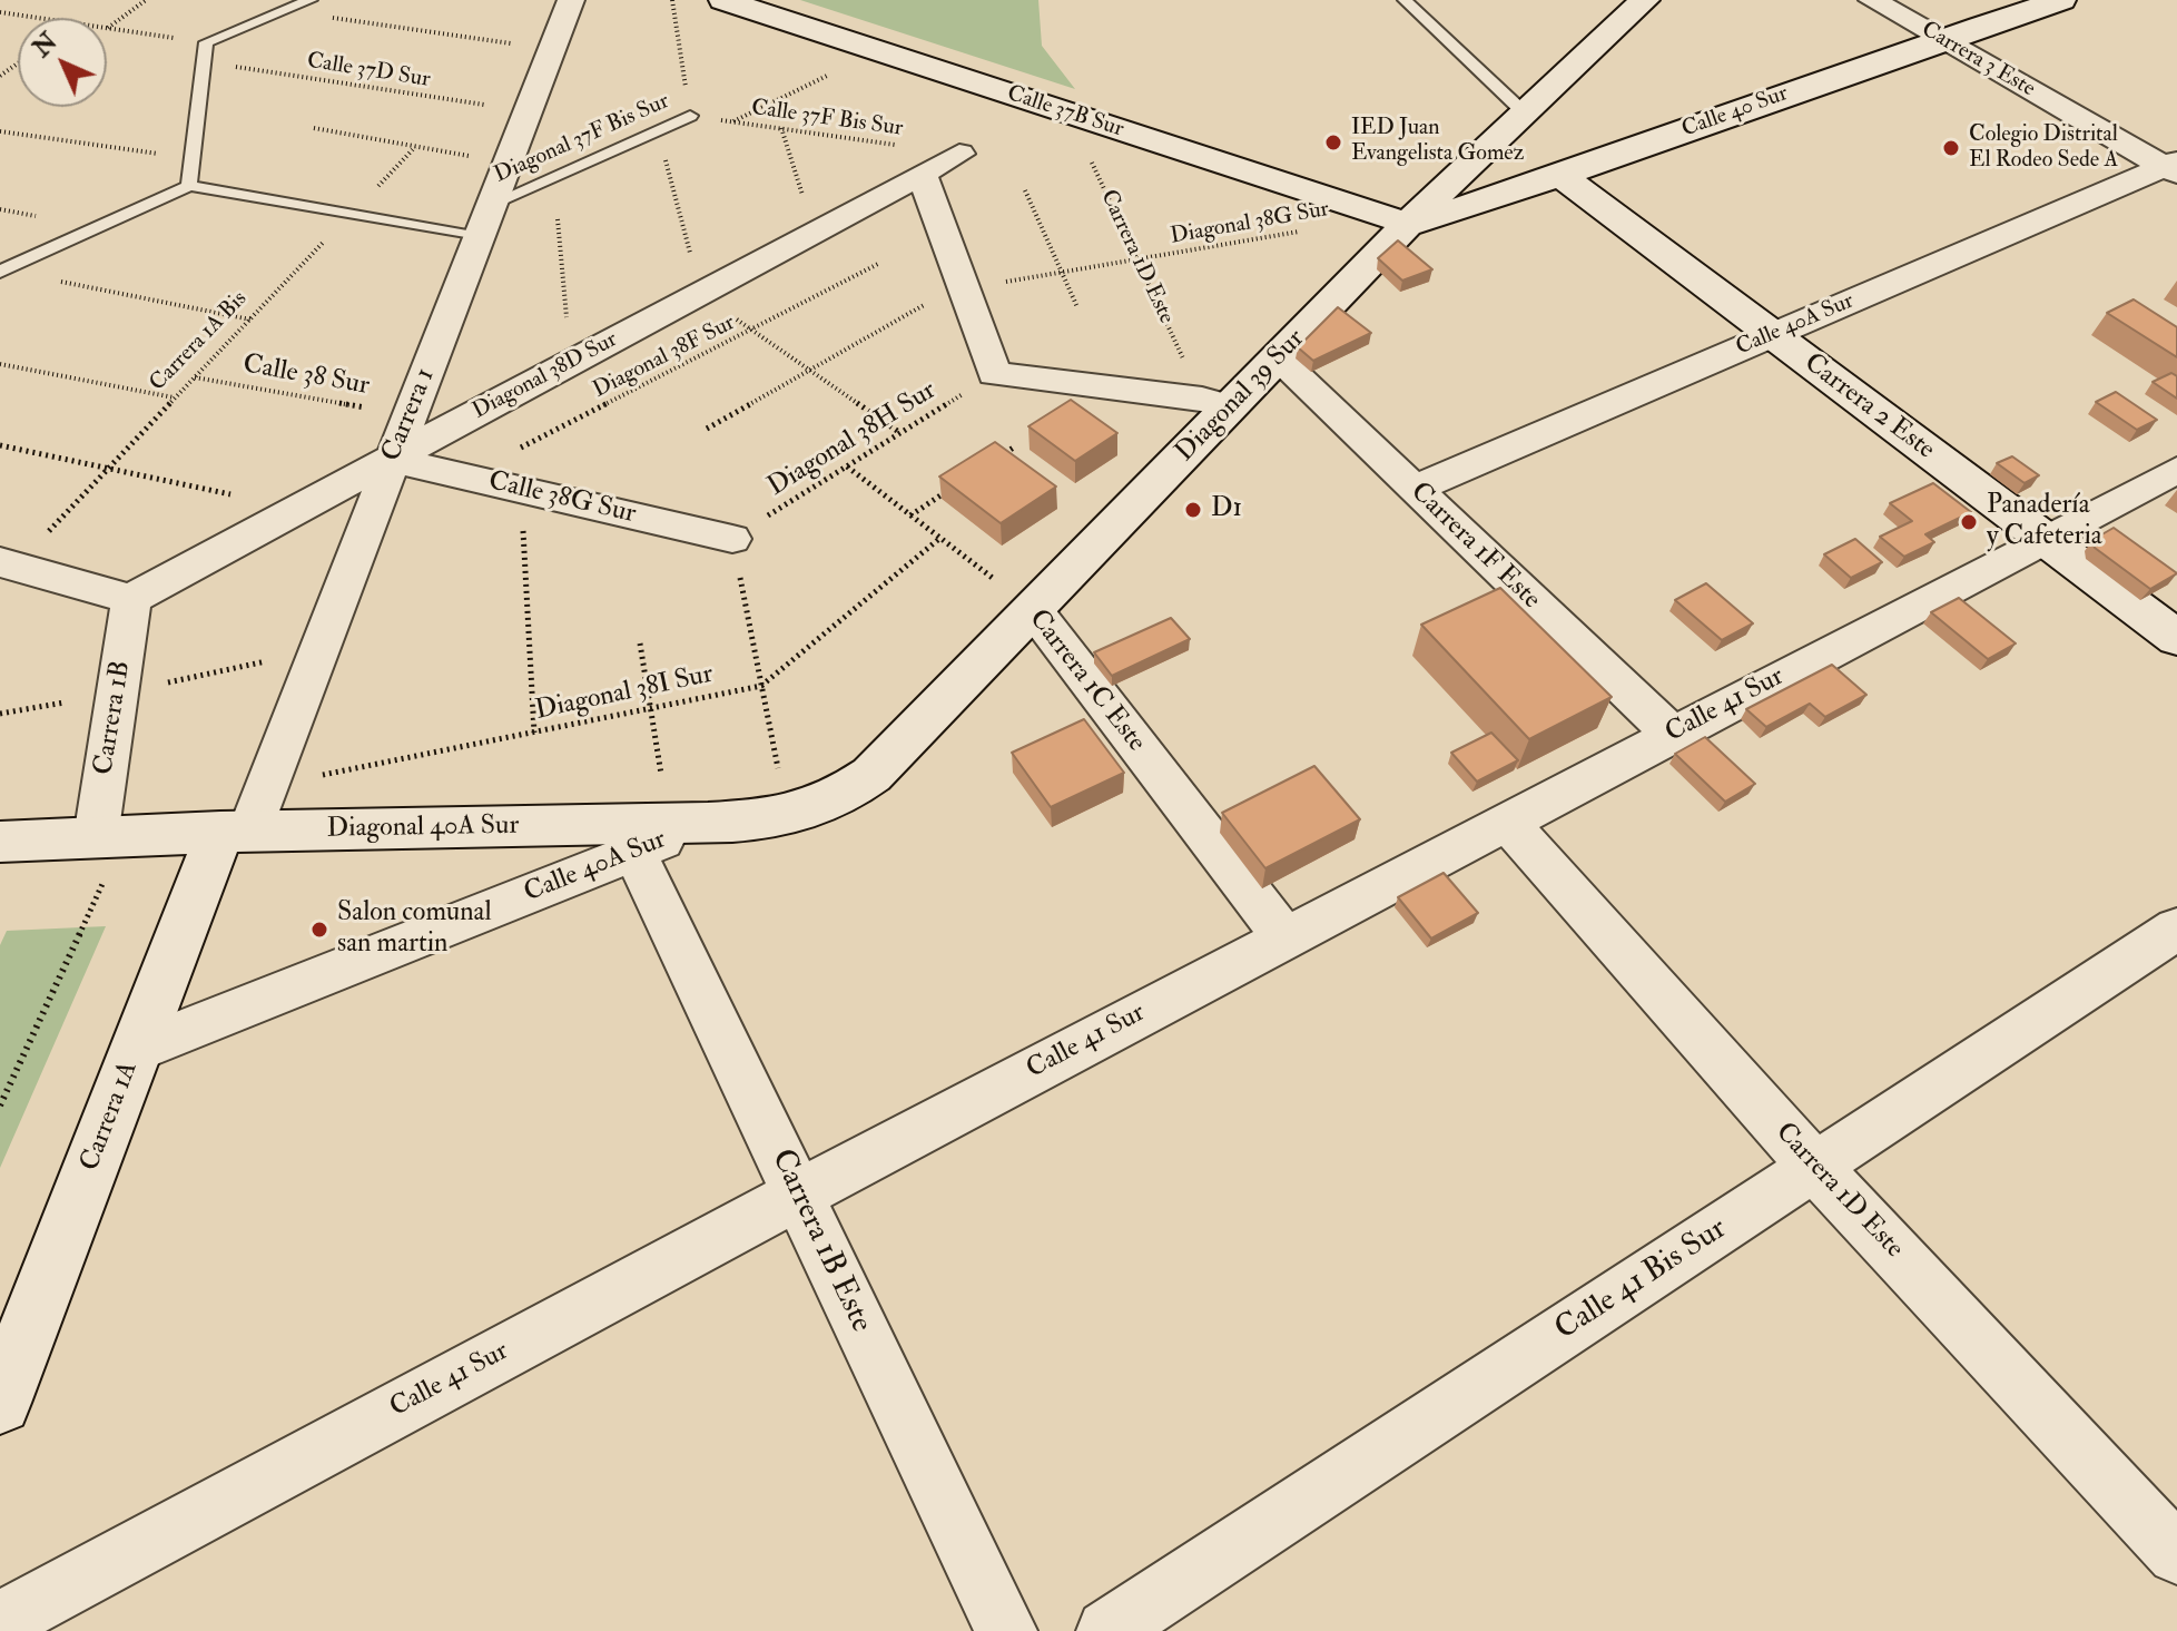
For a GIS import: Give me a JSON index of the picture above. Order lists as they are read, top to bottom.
{
  "streets": {
    "street": [
      "Carrera 3 Este",
      "Calle 37B Sur",
      "Calle 40 Sur",
      "Carrera 1D Este",
      "Calle 40A Sur",
      "Diagonal 38D Sur",
      "Diagonal 39 Sur",
      "Carrera 2 Este",
      "Carrera 1",
      "Calle 38G Sur",
      "Carrera 1F Este",
      "Carrera 1C Este",
      "Calle 41 Sur",
      "Carrera 1B",
      "Diagonal 40A Sur",
      "Carrera 1A",
      "Carrera 1B Este",
      "Calle 41 Bis Sur"
    ],
    "lane": ["Diagonal 37F Bis Sur"],
    "path": [
      "Calle 37D Sur",
      "Calle 37F Bis Sur",
      "Diagonal 38G Sur",
      "Carrera 1A Bis",
      "Diagonal 38F Sur",
      "Calle 38 Sur",
      "Diagonal 38H Sur",
      "Diagonal 38I Sur"
    ]
  },
  "crossings": [
    ["Carrera 3 Este", "Calle 40 Sur"],
    ["Carrera 3 Este", "Calle 40A Sur"],
    ["Calle 37D Sur", "Carrera 1"],
    ["Calle 37B Sur", "Calle 40 Sur"],
    ["Calle 37B Sur", "Carrera 1D Este"],
    ["Calle 37B Sur", "Diagonal 39 Sur"],
    ["Calle 40 Sur", "Diagonal 39 Sur"],
    ["Calle 40 Sur", "Carrera 2 Este"],
    ["Calle 37F Bis Sur", "Diagonal 37F Bis Sur"],
    ["Calle 37F Bis Sur", "Diagonal 38D Sur"],
    ["Diagonal 37F Bis Sur", "Carrera 1"],
    ["Diagonal 38G Sur", "Carrera 1D Este"],
    ["Carrera 1D Este", "Diagonal 39 Sur"],
    ["Carrera 1D Este", "Calle 41 Sur"],
    ["Carrera 1D Este", "Calle 41 Bis Sur"],
    ["Calle 40A Sur", "Carrera 2 Este"],
    ["Calle 40A Sur", "Carrera 1F Este"],
    ["Calle 40A Sur", "Diagonal 40A Sur"],
    ["Calle 40A Sur", "Carrera 1A"],
    ["Calle 40A Sur", "Carrera 1B Este"],
    ["Carrera 1A Bis", "Calle 38 Sur"],
    ["Diagonal 38F Sur", "Calle 38G Sur"],
    ["Calle 38 Sur", "Carrera 1"],
    ["Diagonal 38D Sur", "Carrera 1"],
    ["Diagonal 38D Sur", "Calle 38G Sur"],
    ["Diagonal 38D Sur", "Carrera 1B"],
    ["Diagonal 39 Sur", "Carrera 1F Este"],
    ["Diagonal 39 Sur", "Carrera 1C Este"],
    ["Diagonal 39 Sur", "Diagonal 40A Sur"],
    ["Carrera 2 Este", "Calle 41 Sur"],
    ["Carrera 1", "Calle 38G Sur"],
    ["Carrera 1", "Diagonal 38I Sur"],
    ["Carrera 1", "Diagonal 40A Sur"],
    ["Carrera 1", "Carrera 1A"],
    ["Diagonal 38H Sur", "Calle 38G Sur"],
    ["Diagonal 38H Sur", "Carrera 1C Este"],
    ["Carrera 1F Este", "Calle 41 Sur"],
    ["Carrera 1C Este", "Diagonal 38I Sur"],
    ["Carrera 1C Este", "Calle 41 Sur"],
    ["Calle 41 Sur", "Carrera 1B Este"],
    ["Carrera 1B", "Diagonal 40A Sur"],
    ["Diagonal 40A Sur", "Carrera 1A"],
    ["Diagonal 40A Sur", "Carrera 1B Este"]
  ],
  "places": [
    "IED Juan Evangelista Gomez",
    "Colegio Distrital El Rodeo Sede A",
    "D1",
    "Panadería y Cafeteria",
    "Salon comunal san martin"
  ],
  "north": "top left"
}
